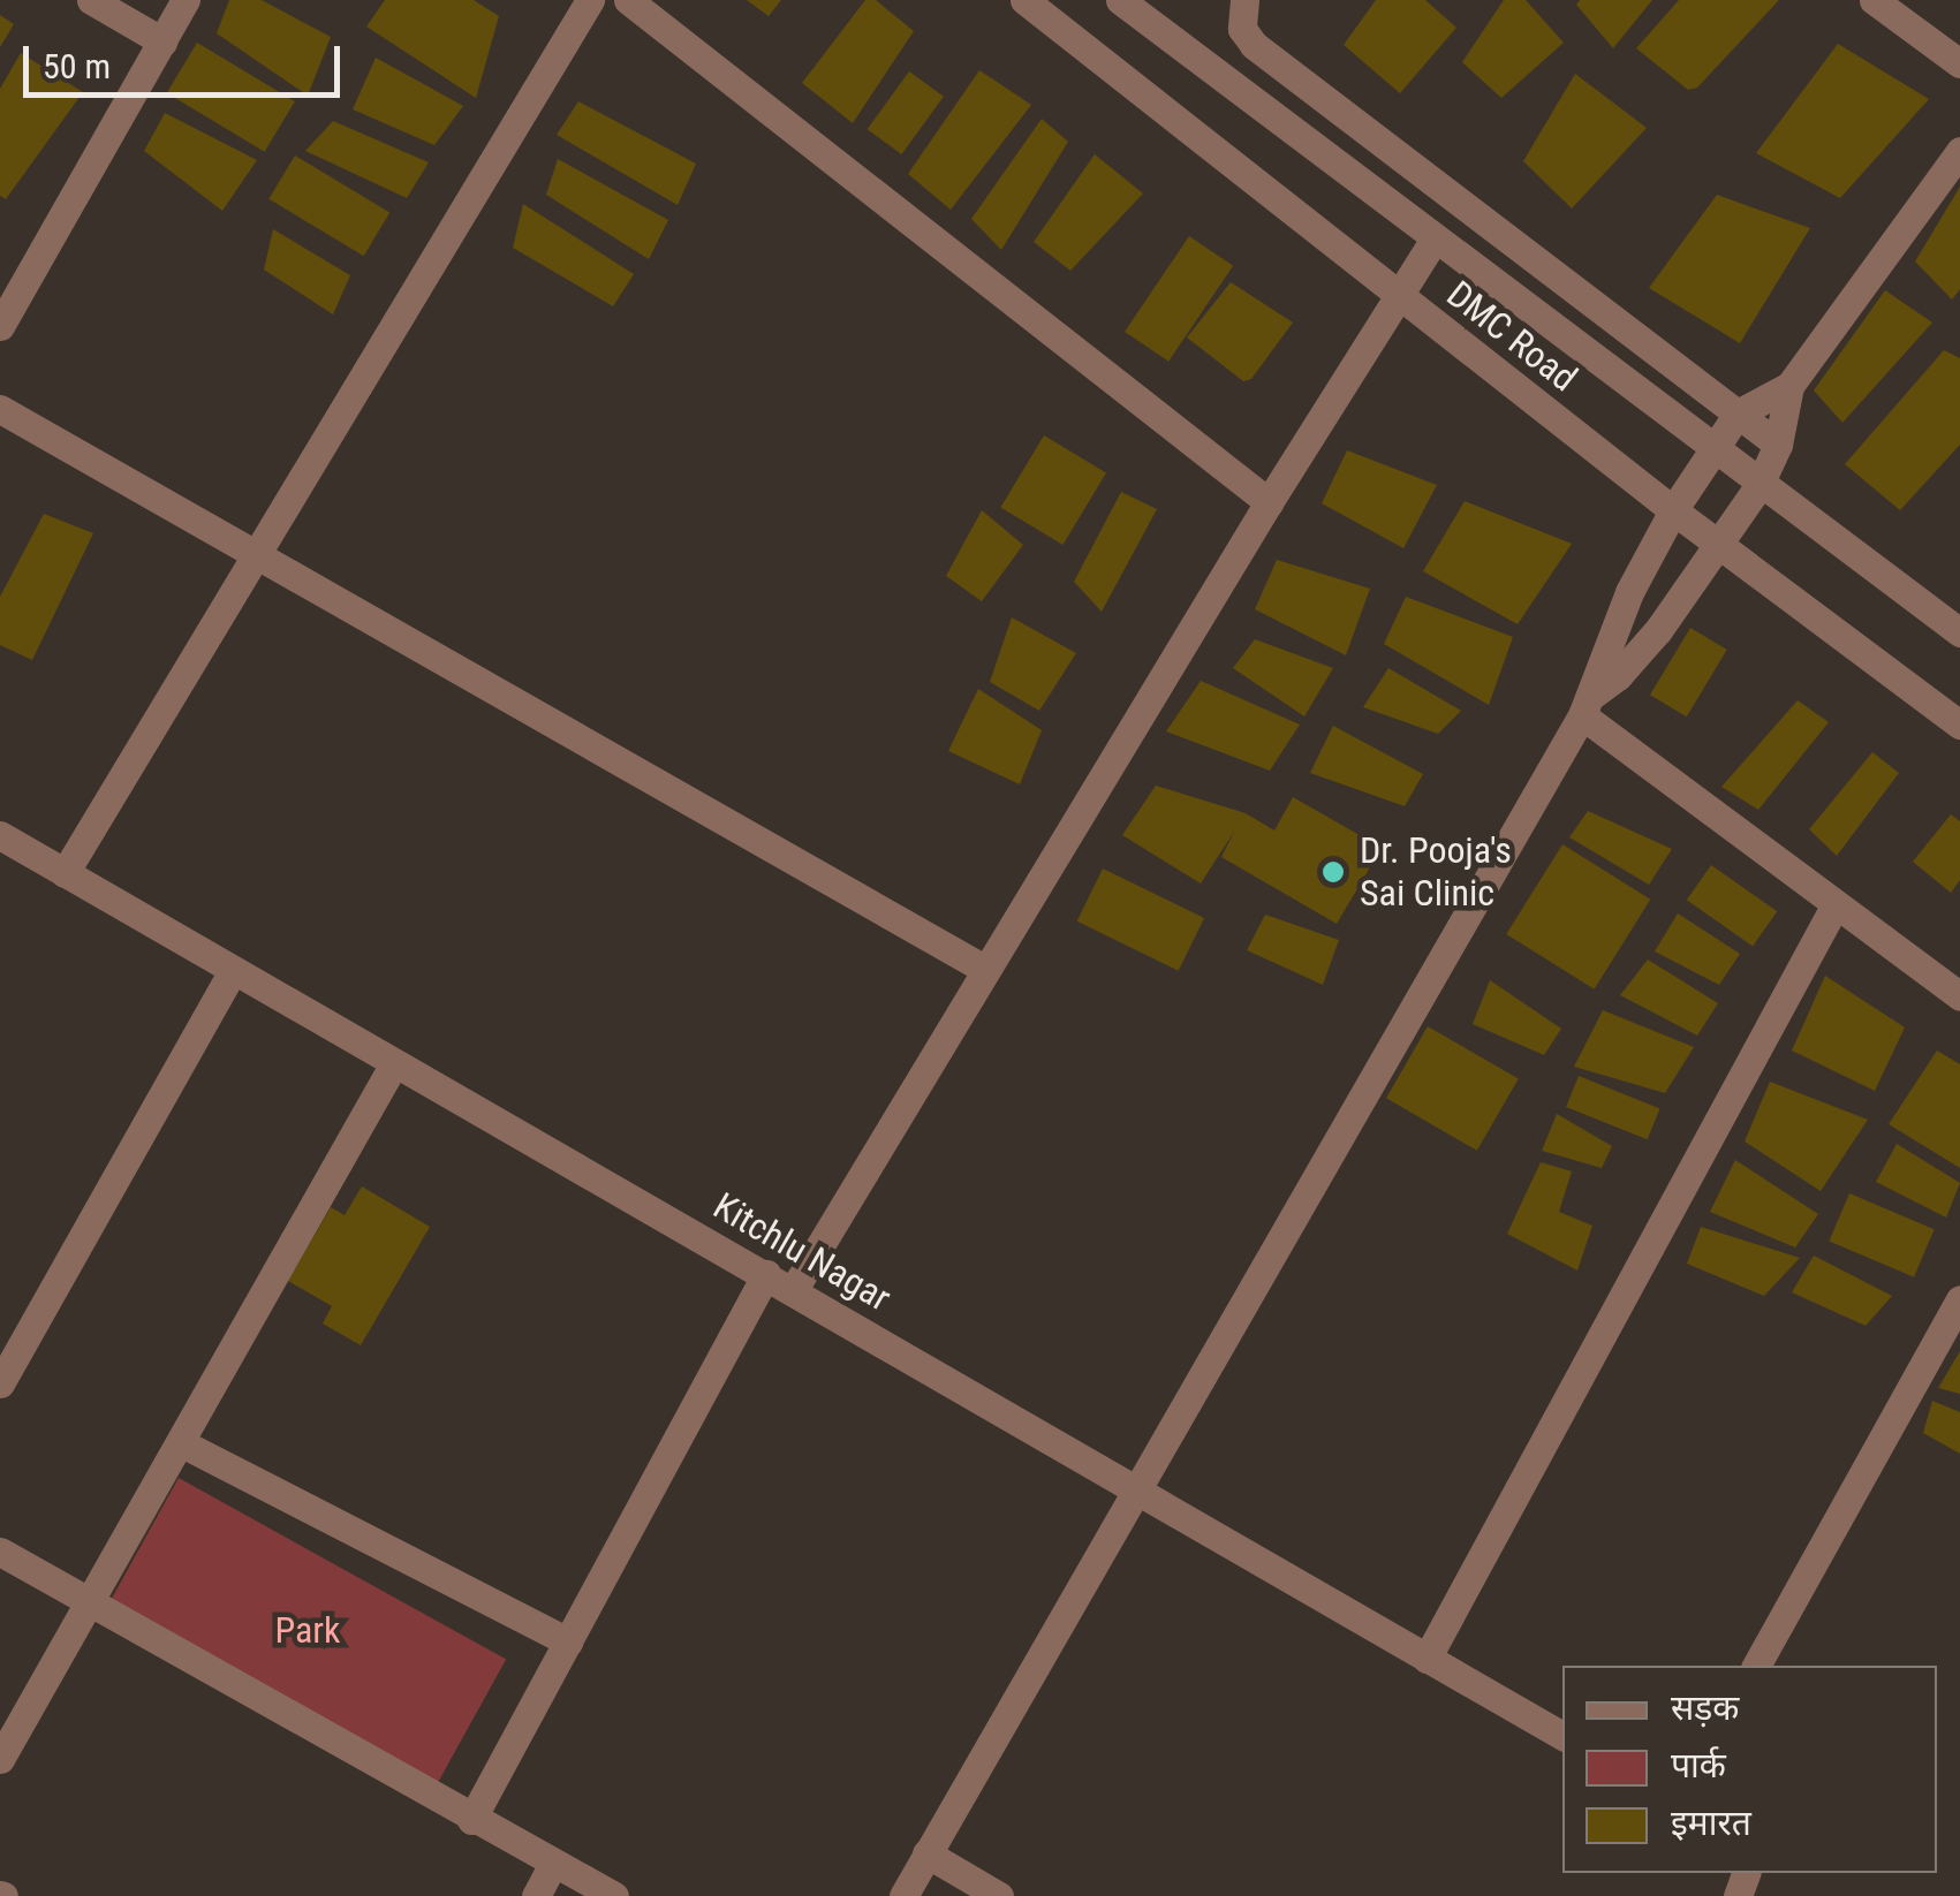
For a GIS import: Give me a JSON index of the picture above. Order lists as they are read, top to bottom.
{
  "streets": {
    "street": ["DMC Road", "Kitchlu Nagar"]
  },
  "parks": ["Park"],
  "places": ["Dr. Pooja's Sai Clinic"],
  "legend": ["सड़क", "पार्क", "इमारत"],
  "scale_bar": "50 m"
}
